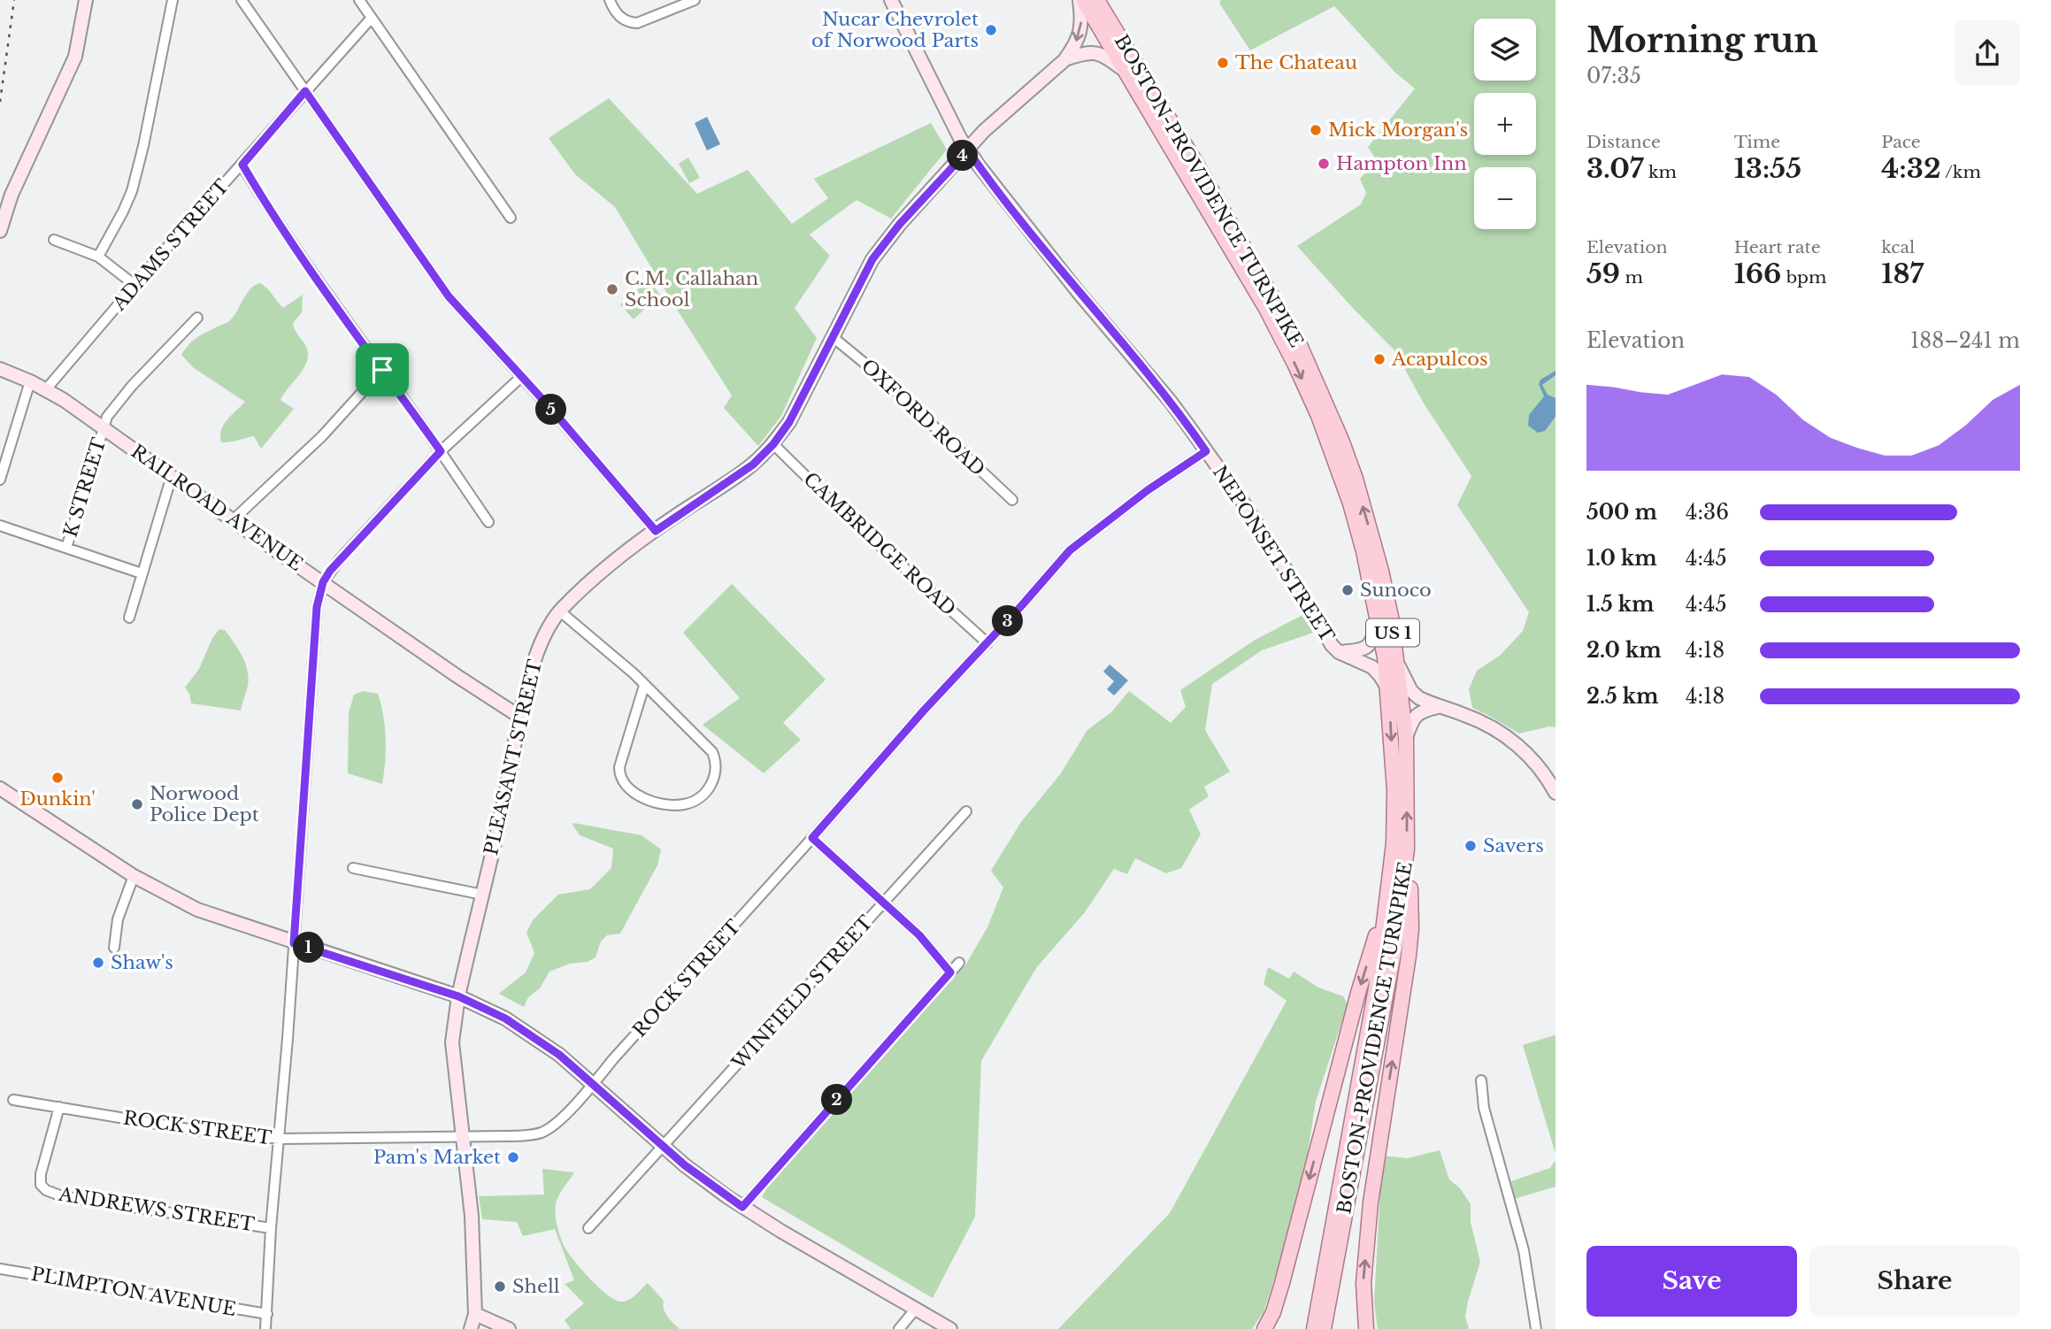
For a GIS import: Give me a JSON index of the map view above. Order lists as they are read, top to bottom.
{
  "streets": {
    "main road": ["BOSTON-PROVIDENCE TURNPIKE", "US 1"],
    "street": [
      "ADAMS STREET",
      "OXFORD ROAD",
      "K STREET",
      "RAILROAD AVENUE",
      "CAMBRIDGE ROAD",
      "NEPONSET STREET",
      "PLEASANT STREET",
      "ROCK STREET",
      "WINFIELD STREET",
      "ANDREWS STREET",
      "PLIMPTON AVENUE"
    ]
  },
  "crossings": [
    ["BOSTON-PROVIDENCE TURNPIKE", "NEPONSET STREET"],
    ["BOSTON-PROVIDENCE TURNPIKE", "PLEASANT STREET"],
    ["ADAMS STREET", "RAILROAD AVENUE"],
    ["OXFORD ROAD", "PLEASANT STREET"],
    ["K STREET", "RAILROAD AVENUE"],
    ["RAILROAD AVENUE", "PLEASANT STREET"],
    ["CAMBRIDGE ROAD", "PLEASANT STREET"],
    ["CAMBRIDGE ROAD", "ROCK STREET"],
    ["NEPONSET STREET", "PLEASANT STREET"],
    ["NEPONSET STREET", "ROCK STREET"],
    ["PLEASANT STREET", "ROCK STREET"],
    ["ROCK STREET", "ANDREWS STREET"]
  ],
  "places": [
    "Nucar Chevrolet of Norwood Parts",
    "The Chateau",
    "Mick Morgan's",
    "Hampton Inn",
    "C.M. Callahan School",
    "Acapulcos",
    "Sunoco",
    "Dunkin'",
    "Norwood Police Dept",
    "Savers",
    "Shaw's",
    "Pam's Market",
    "Shell"
  ],
  "page": {
    "heading": ["Morning run", "07:35"],
    "map_buttons": ["+", "−"],
    "stats": [
      ["Distance", "3.07 km"],
      ["Time", "13:55"],
      ["Pace", "4:32 /km"],
      ["Elevation", "59 m"],
      ["Heart rate", "166 bpm"],
      ["kcal", "187"]
    ],
    "pins": [
      "4",
      "5",
      "3",
      "1",
      "2"
    ],
    "chart": ["Elevation", "188–241 m"],
    "list": [
      {
        "name": "500 m",
        "note": "4:36"
      },
      {
        "name": "1.0 km",
        "note": "4:45"
      },
      {
        "name": "1.5 km",
        "note": "4:45"
      },
      {
        "name": "2.0 km",
        "note": "4:18"
      },
      {
        "name": "2.5 km",
        "note": "4:18"
      }
    ],
    "buttons": ["Save", "Share"]
  }
}
